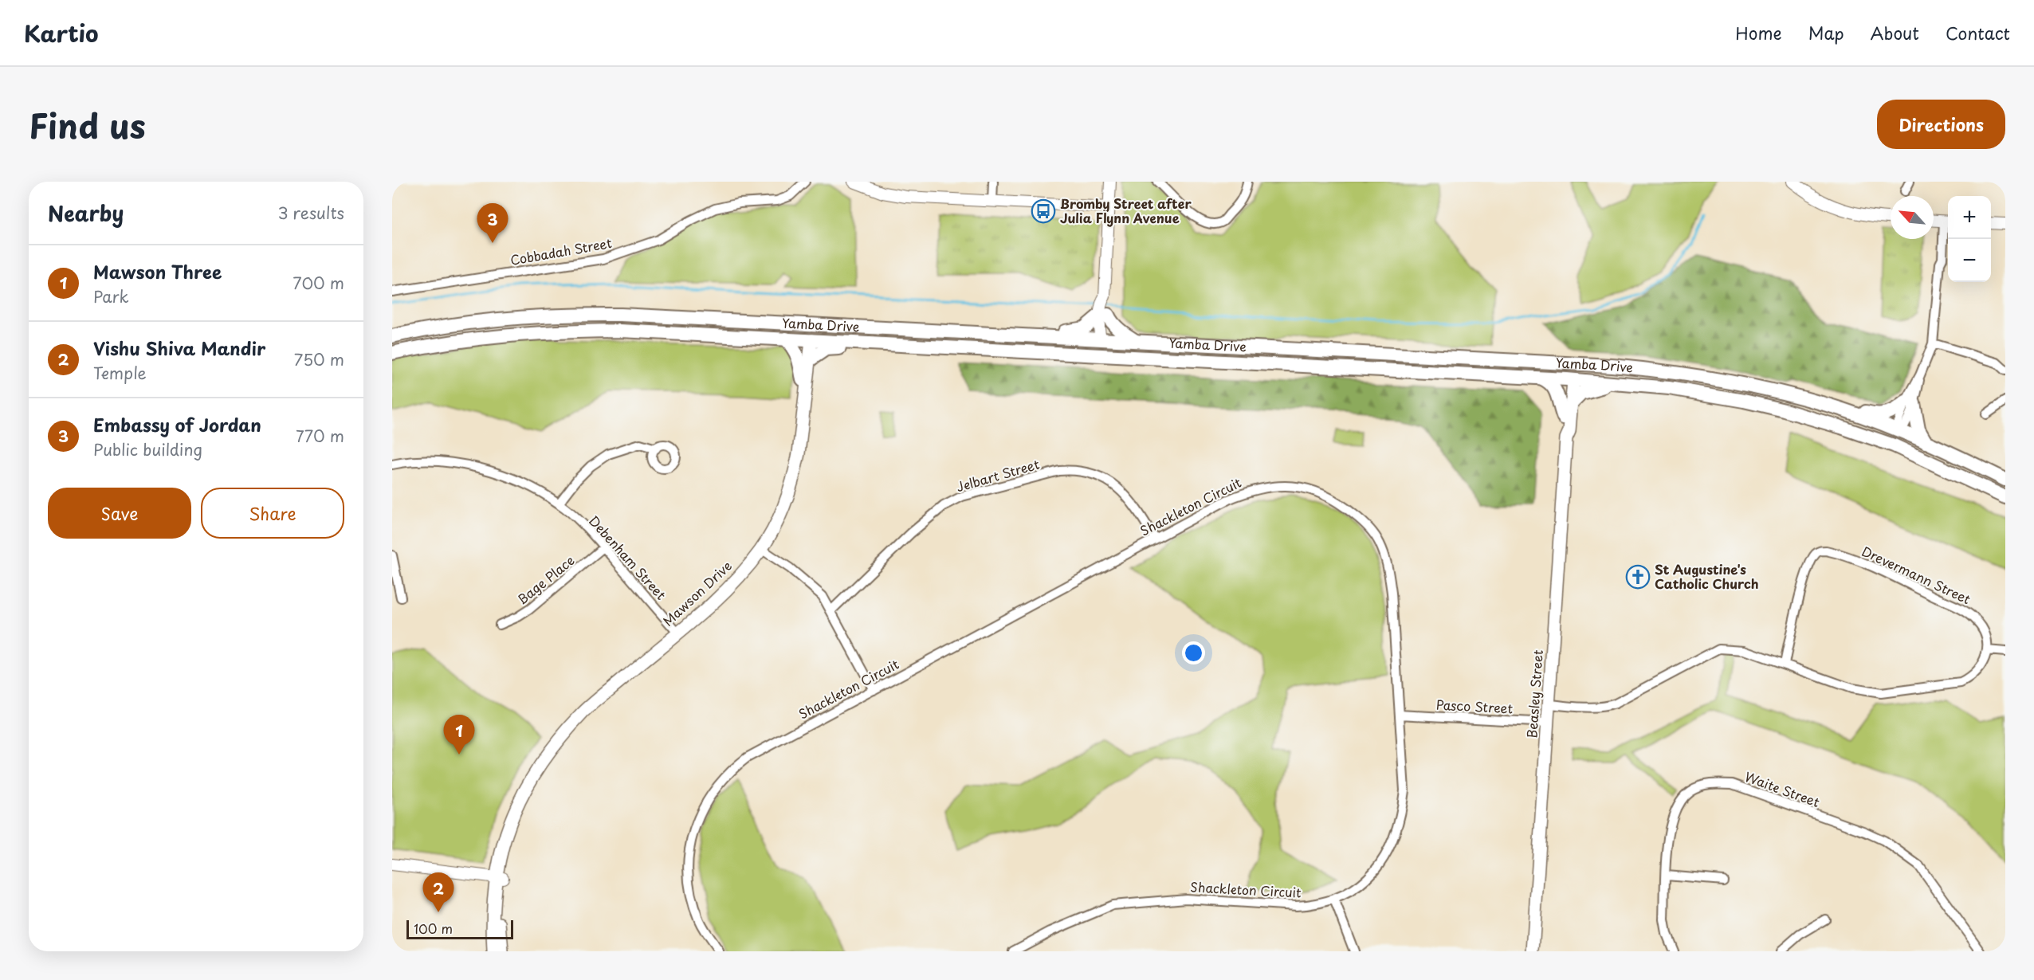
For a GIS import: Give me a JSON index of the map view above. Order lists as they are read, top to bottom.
{
  "streets": {
    "main road": ["Yamba Drive", "Mawson Drive", "Beasley Street"],
    "street": [
      "Cobbadah Street",
      "Jelbart Street",
      "Shackleton Circuit",
      "Debenham Street",
      "Drevermann Street",
      "Bage Place",
      "Pasco Street",
      "Waite Street"
    ]
  },
  "crossings": [
    ["Yamba Drive", "Mawson Drive"],
    ["Yamba Drive", "Beasley Street"],
    ["Jelbart Street", "Shackleton Circuit"],
    ["Shackleton Circuit", "Pasco Street"],
    ["Debenham Street", "Bage Place"],
    ["Debenham Street", "Mawson Drive"],
    ["Beasley Street", "Pasco Street"]
  ],
  "places": {
    "bus stop": ["Bromby Street after Julia Flynn Avenue"],
    "church": ["St Augustine's Catholic Church"]
  },
  "scale_bar": "100 m",
  "north": "top left",
  "page": {
    "header": "Kartio",
    "nav": [
      "Home",
      "Map",
      "About",
      "Contact"
    ],
    "title": "Find us",
    "buttons": [
      "Directions",
      ["Save", "Share"]
    ],
    "heading": ["Nearby", "3 results"],
    "map_buttons": ["+", "−"],
    "pins": ["3", "1", "2"],
    "list": [
      {
        "mark": "1",
        "name": "Mawson Three",
        "note": "Park",
        "value": "700 m"
      },
      {
        "mark": "2",
        "name": "Vishu Shiva Mandir",
        "note": "Temple",
        "value": "750 m"
      },
      {
        "mark": "3",
        "name": "Embassy of Jordan",
        "note": "Public building",
        "value": "770 m"
      }
    ],
    "scale": "100 m"
  }
}
